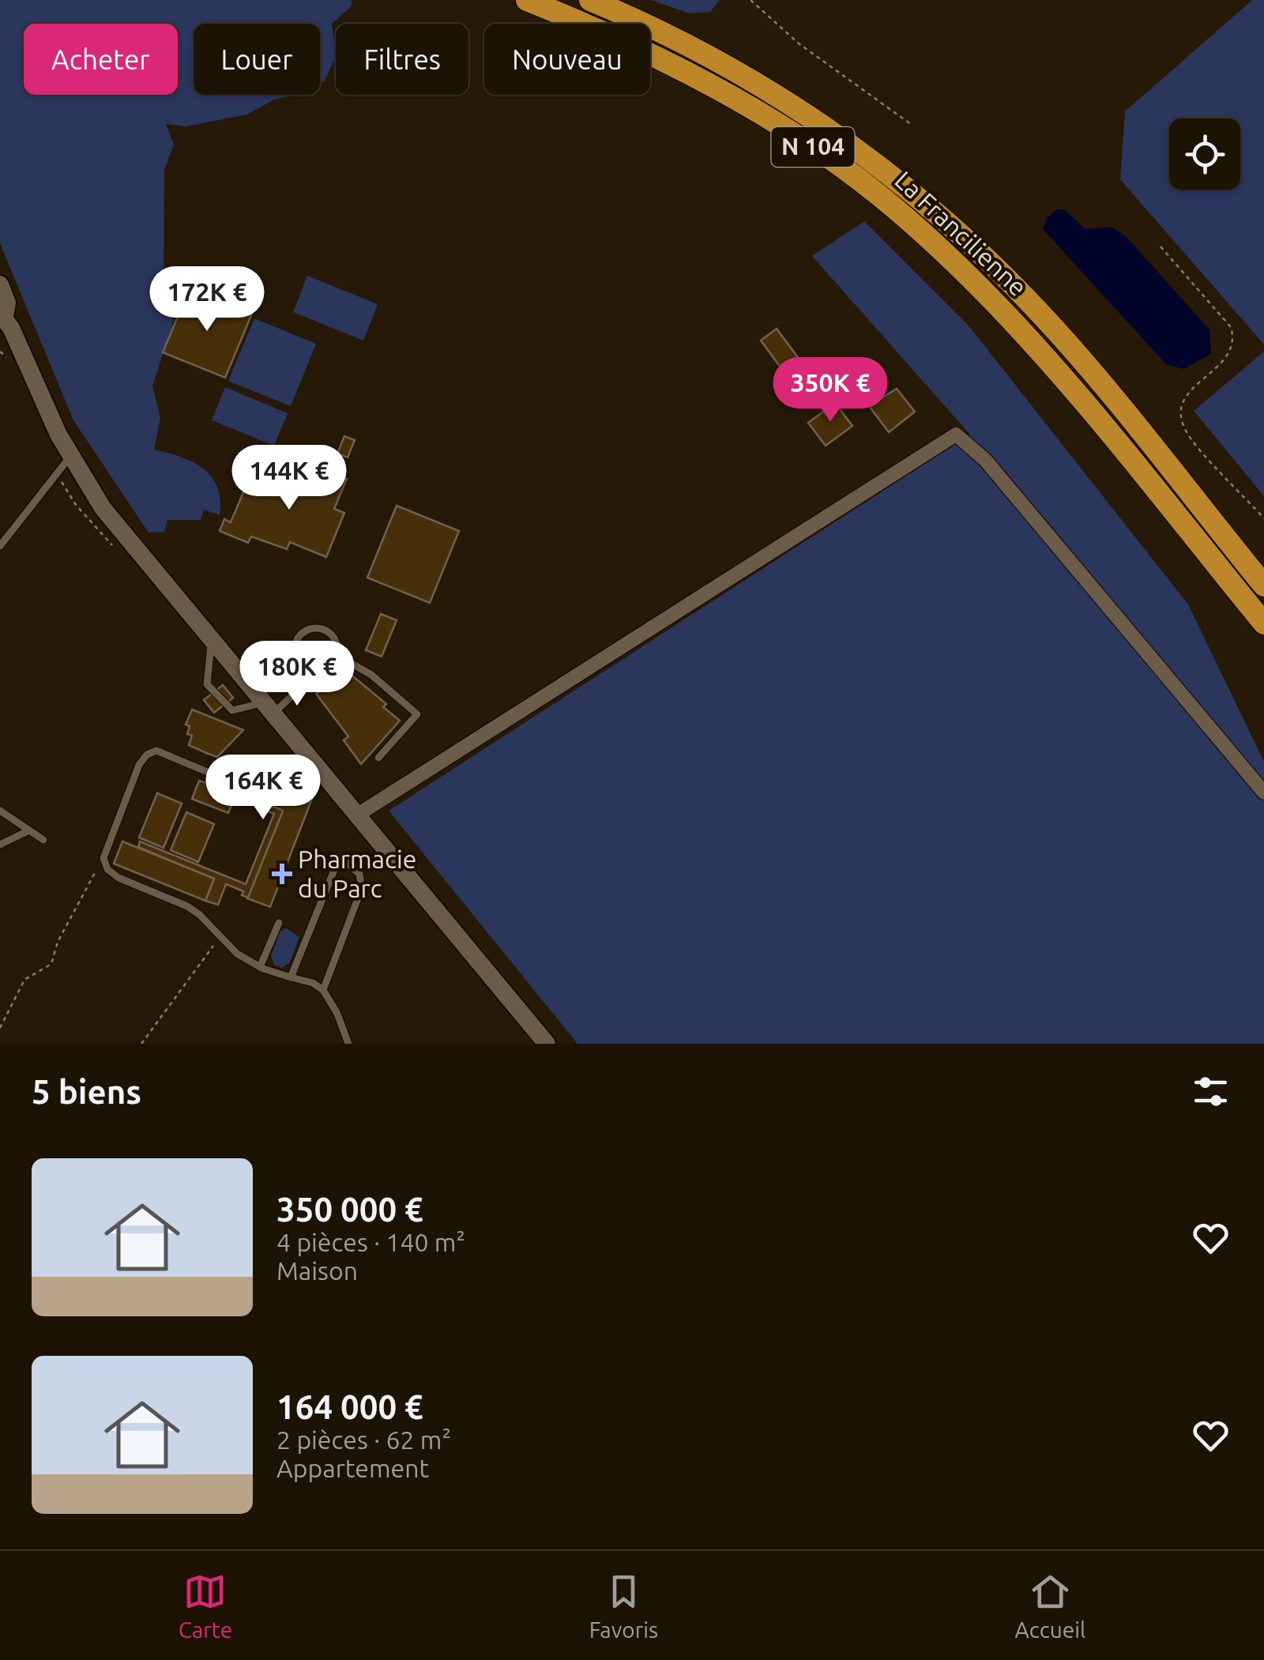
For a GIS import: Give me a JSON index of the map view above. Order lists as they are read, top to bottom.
{
  "streets": {
    "highway": ["N 104", "La Francilienne"]
  },
  "places": {
    "health": ["Pharmacie du Parc"]
  },
  "page": {
    "chip": [
      "Acheter",
      "Louer",
      "Filtres",
      "Nouveau"
    ],
    "price": [
      "172K €",
      "350K €",
      "144K €",
      "180K €",
      "164K €"
    ],
    "heading": "5 biens",
    "list": [
      {
        "name": "350 000 €",
        "note": "4 pièces · 140 m² · Maison"
      },
      {
        "name": "164 000 €",
        "note": "2 pièces · 62 m² · Appartement"
      }
    ],
    "tabs": ["Carte", "Favoris", "Accueil"]
  }
}
